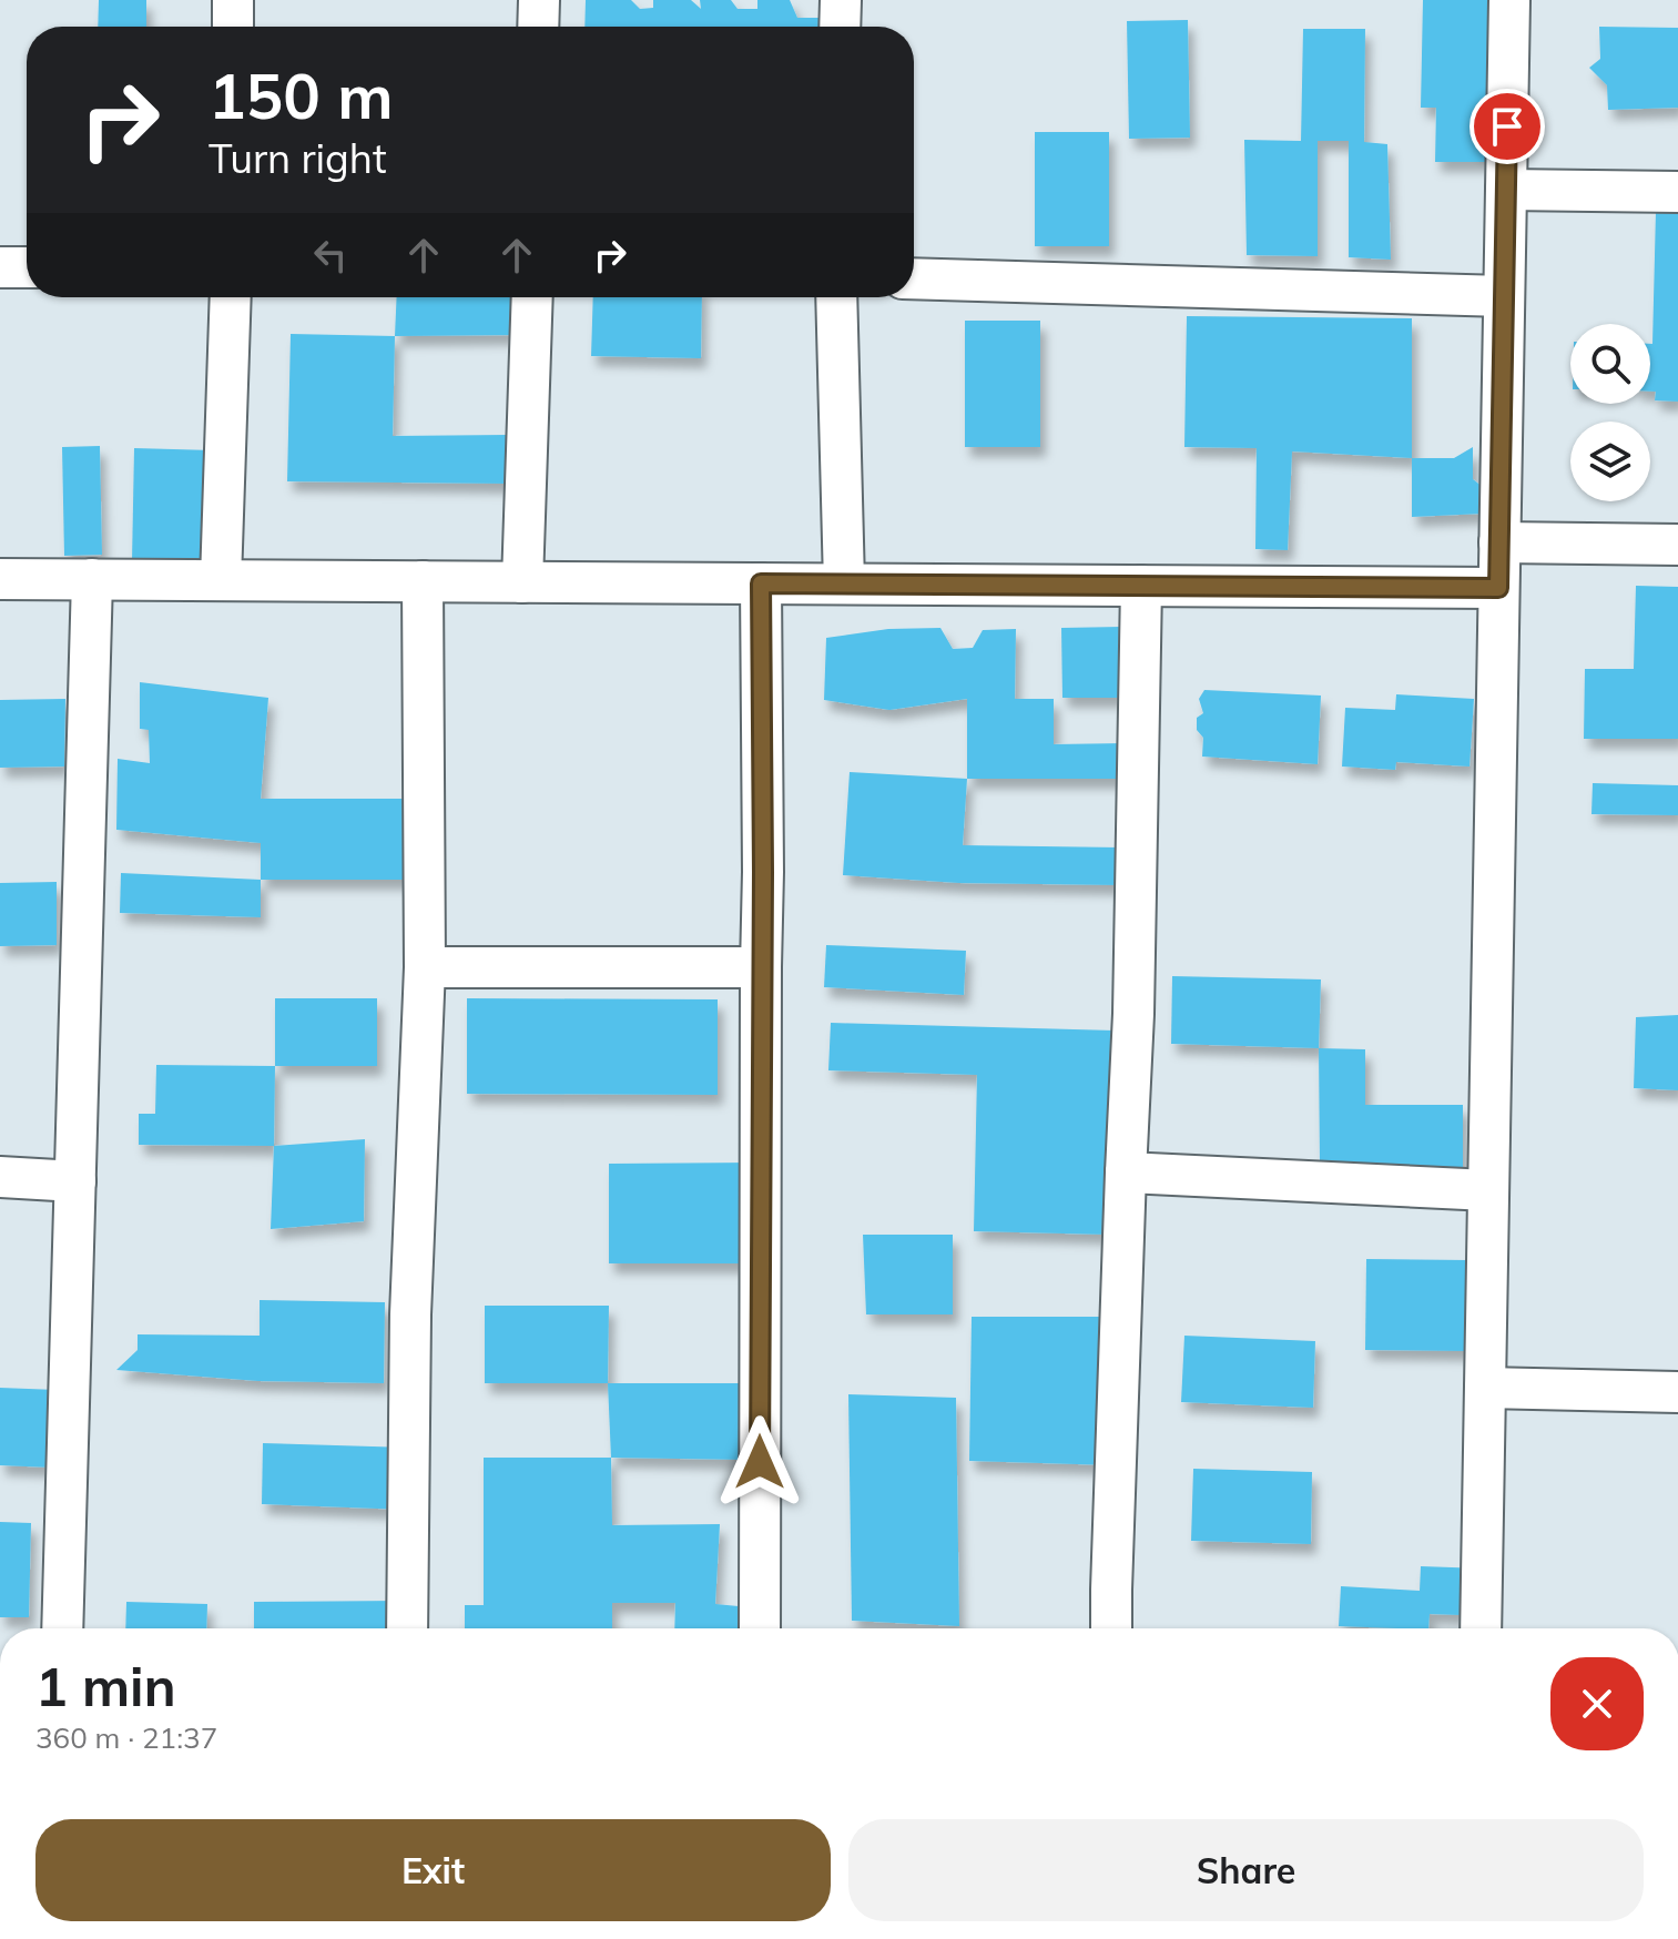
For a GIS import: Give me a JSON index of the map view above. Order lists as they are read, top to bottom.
{
  "page": {
    "turn": ["150 m", "Turn right"],
    "heading": ["1 min", "360 m · 21:37"],
    "buttons": ["Exit", "Share"]
  }
}
